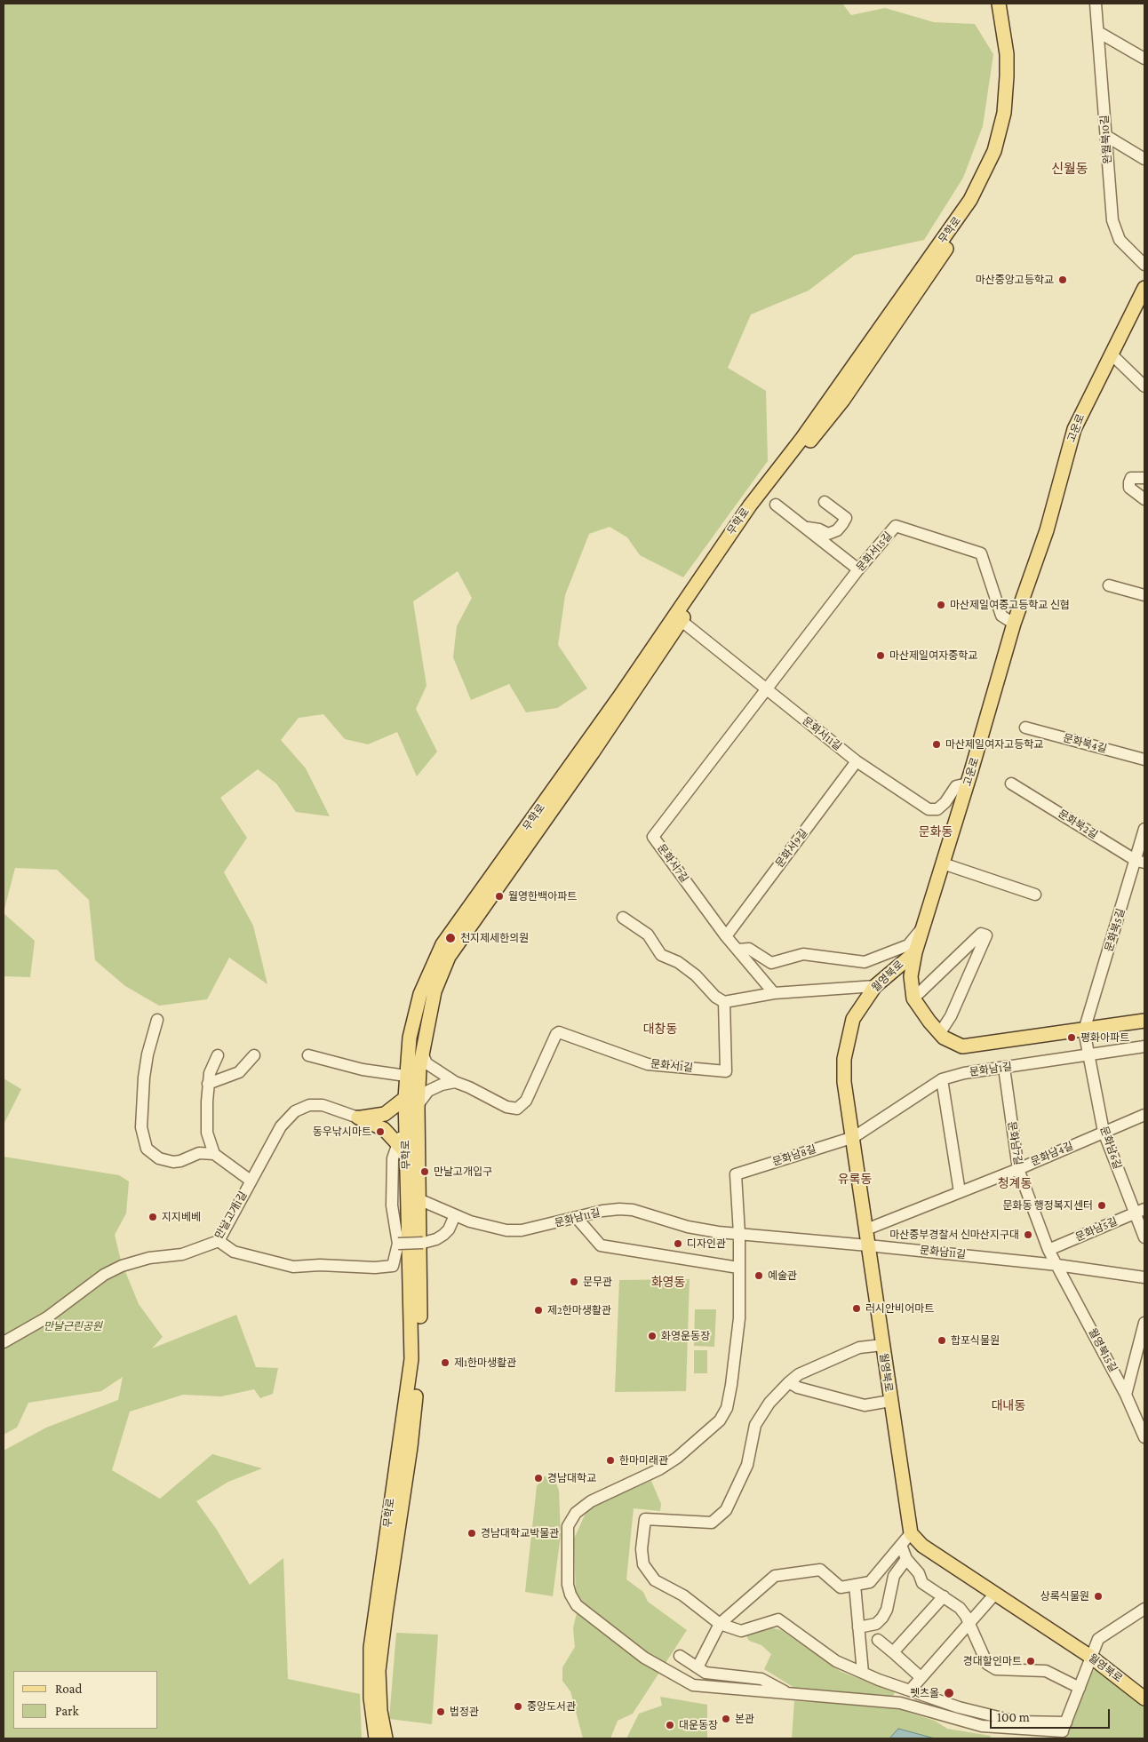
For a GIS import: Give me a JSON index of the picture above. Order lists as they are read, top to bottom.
{
  "streets": {
    "main road": ["무학로", "고운로", "월영북로"],
    "street": [
      "완월북10길",
      "문화서15길",
      "문화서11길",
      "문화북4길",
      "문화북2길",
      "문화서9길",
      "문화서7길",
      "문화북5길",
      "문화서1길",
      "문화남1길",
      "문화남7길",
      "문화남6길",
      "문화남4길",
      "문화남8길",
      "만날고개1길",
      "문화남11길",
      "문화남5길",
      "월영북15길"
    ]
  },
  "crossings": [
    ["무학로", "문화서11길"],
    ["무학로", "문화서1길"],
    ["무학로", "문화남11길"],
    ["고운로", "문화서15길"],
    ["고운로", "문화서11길"],
    ["고운로", "문화북5길"],
    ["고운로", "월영북로"],
    ["고운로", "문화남6길"],
    ["문화서15길", "문화서11길"],
    ["문화서15길", "문화서7길"],
    ["문화서11길", "문화서9길"],
    ["문화서11길", "문화서7길"],
    ["문화북2길", "문화북5길"],
    ["문화서9길", "문화서7길"],
    ["문화북5길", "문화남6길"],
    ["월영북로", "문화남1길"],
    ["월영북로", "문화남4길"],
    ["월영북로", "문화남8길"],
    ["월영북로", "문화남11길"],
    ["문화남1길", "문화남7길"],
    ["문화남1길", "문화남6길"],
    ["문화남1길", "문화남8길"],
    ["문화남7길", "문화남4길"],
    ["문화남7길", "문화남11길"],
    ["문화남7길", "문화남5길"],
    ["문화남7길", "월영북15길"],
    ["문화남6길", "문화남4길"],
    ["문화남6길", "문화남5길"],
    ["문화남8길", "문화남11길"],
    ["문화남11길", "월영북15길"]
  ],
  "districts": [
    "신월동",
    "문화동",
    "대창동",
    "유록동",
    "청계동",
    "화영동",
    "대내동"
  ],
  "parks": ["만날근린공원"],
  "places": [
    "마산중앙고등학교",
    "마산제일여중고등학교 신협",
    "마산제일여자중학교",
    "마산제일여자고등학교",
    "월영한백아파트",
    "천지제세한의원",
    "평화아파트",
    "동우낚시마트",
    "만날고개입구",
    "문화동 행정복지센터",
    "지지베베",
    "마산중부경찰서 신마산지구대",
    "디자인관",
    "예술관",
    "문무관",
    "러시안비어마트",
    "제2한마생활관",
    "화영운동장",
    "합포식물원",
    "제1한마생활관",
    "한마미래관",
    "경남대학교",
    "경남대학교박물관",
    "상록식물원",
    "경대할인마트",
    "펫츠올",
    "중앙도서관",
    "법정관",
    "본관",
    "대운동장"
  ],
  "legend": ["Road", "Park"],
  "scale_bar": "100 m"
}
